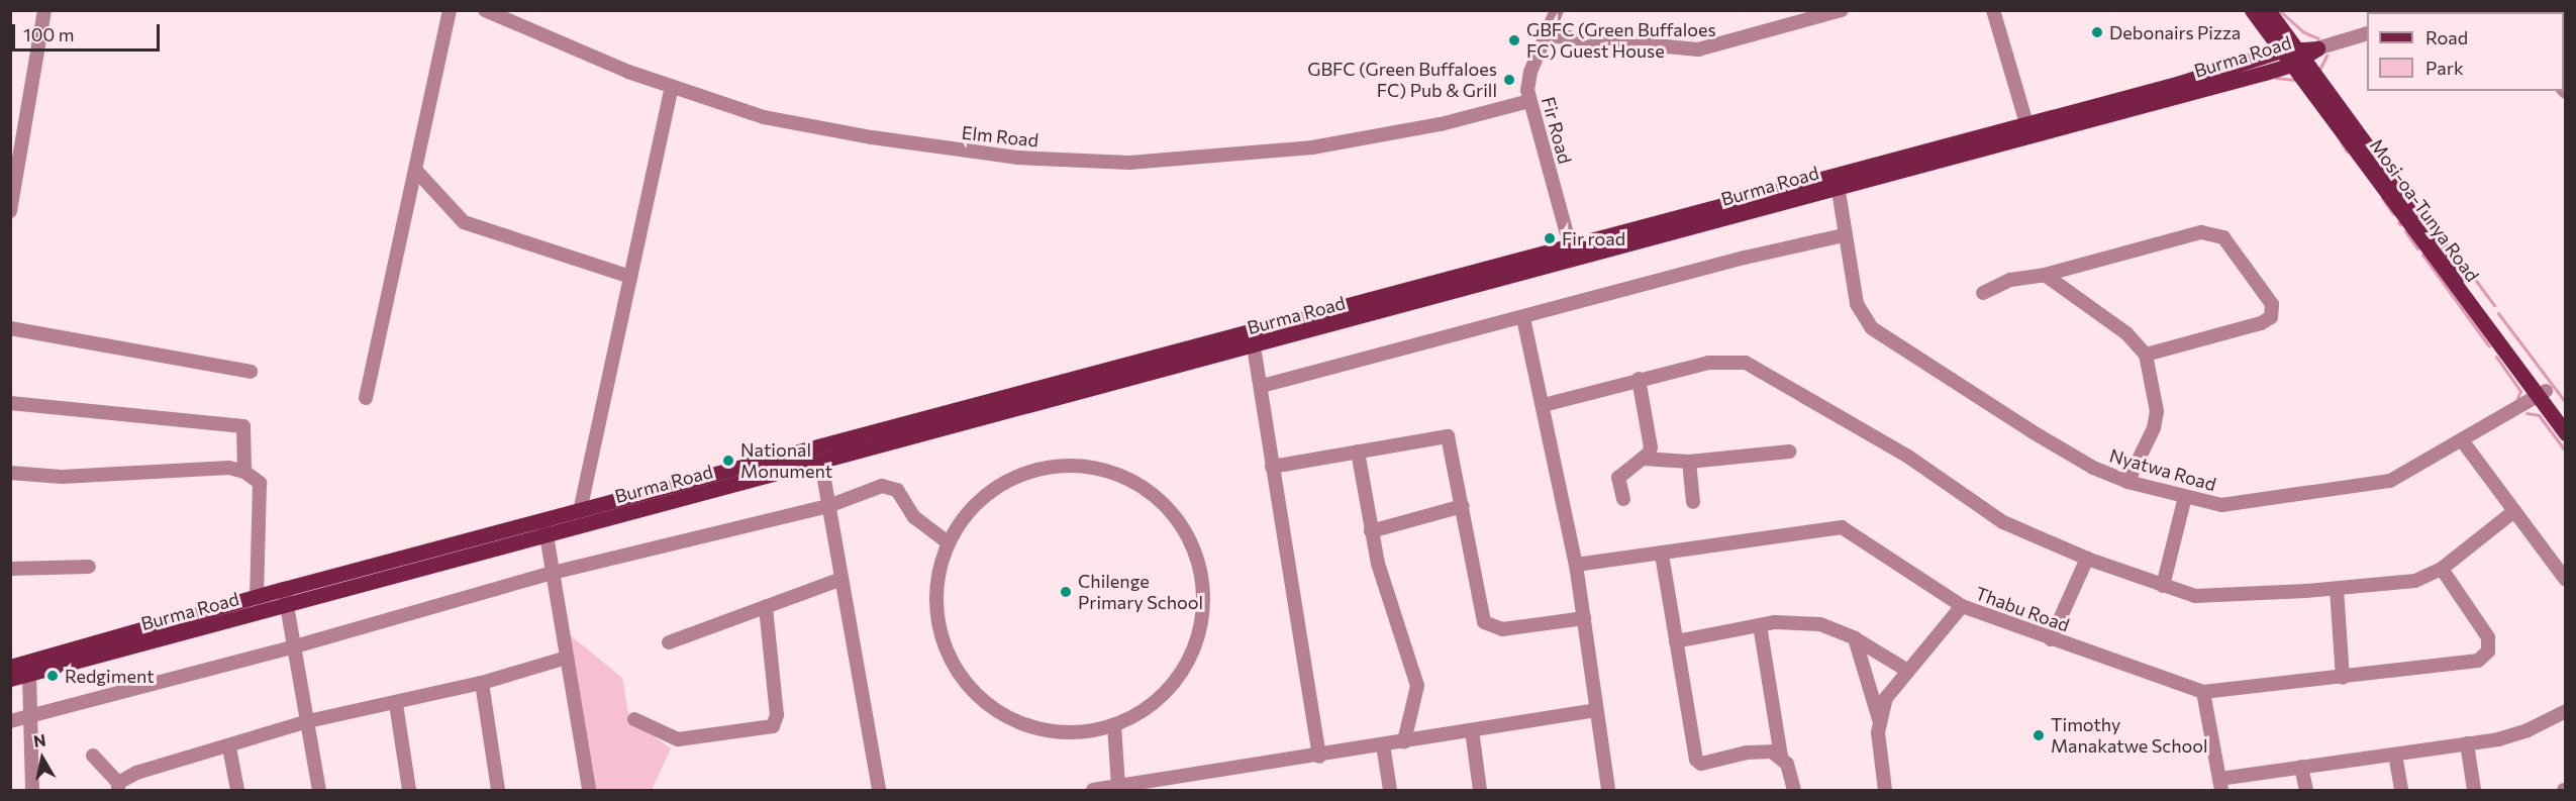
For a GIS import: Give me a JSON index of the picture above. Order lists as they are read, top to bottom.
{
  "streets": {
    "main road": ["Burma Road", "Mosi-oa-Tunya Road"],
    "street": [
      "Fir Road",
      "Elm Road",
      "Nyatwa Road",
      "Thabu Road"
    ]
  },
  "crossings": [
    ["Burma Road", "Fir Road"],
    ["Burma Road", "Mosi-oa-Tunya Road"],
    ["Burma Road", "Nyatwa Road"],
    ["Fir Road", "Elm Road"],
    ["Mosi-oa-Tunya Road", "Nyatwa Road"]
  ],
  "places": [
    "Debonairs Pizza",
    "GBFC (Green Buffaloes FC) Guest House",
    "GBFC (Green Buffaloes FC) Pub & Grill",
    "Fir road",
    "National Monument",
    "Chilenge Primary School",
    "Redgiment",
    "Timothy Manakatwe School"
  ],
  "legend": ["Road", "Park"],
  "scale_bar": "100 m",
  "north": "top"
}
